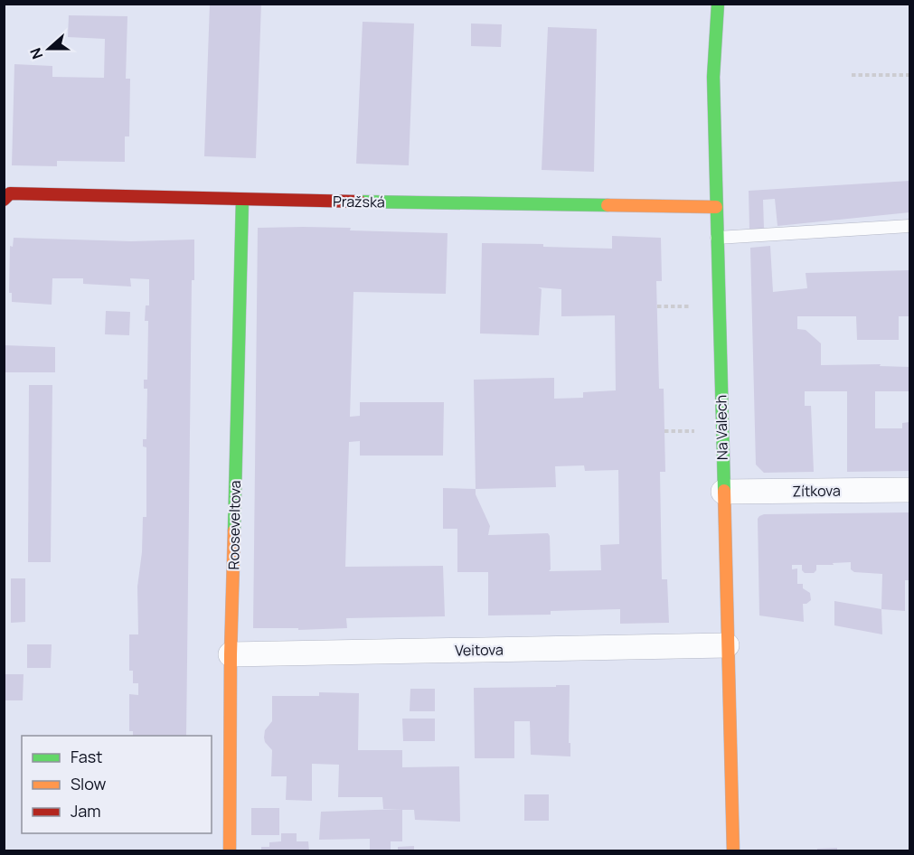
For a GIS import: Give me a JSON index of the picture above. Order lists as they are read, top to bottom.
{
  "streets": {
    "street": [
      "Pražská",
      "Na Valech",
      "Zítkova",
      "Rooseveltova",
      "Veitova"
    ]
  },
  "crossings": [
    ["Pražská", "Na Valech"],
    ["Pražská", "Rooseveltova"],
    ["Na Valech", "Zítkova"],
    ["Na Valech", "Veitova"],
    ["Rooseveltova", "Veitova"]
  ],
  "legend": ["Fast", "Slow", "Jam"],
  "north": "left"
}
